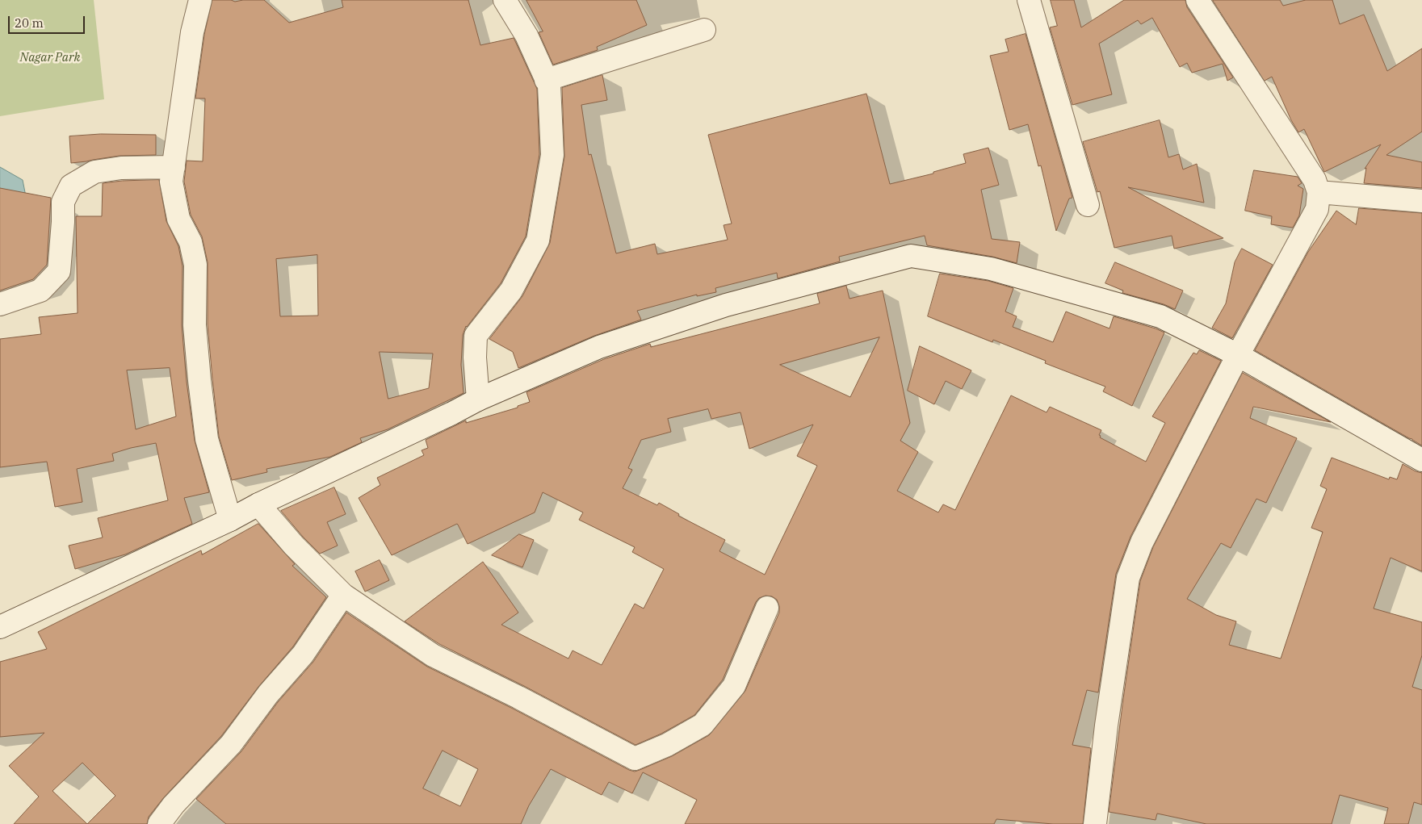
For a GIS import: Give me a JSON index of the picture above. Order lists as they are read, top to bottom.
{
  "parks": ["Nagar Park"],
  "scale_bar": "20 m"
}
